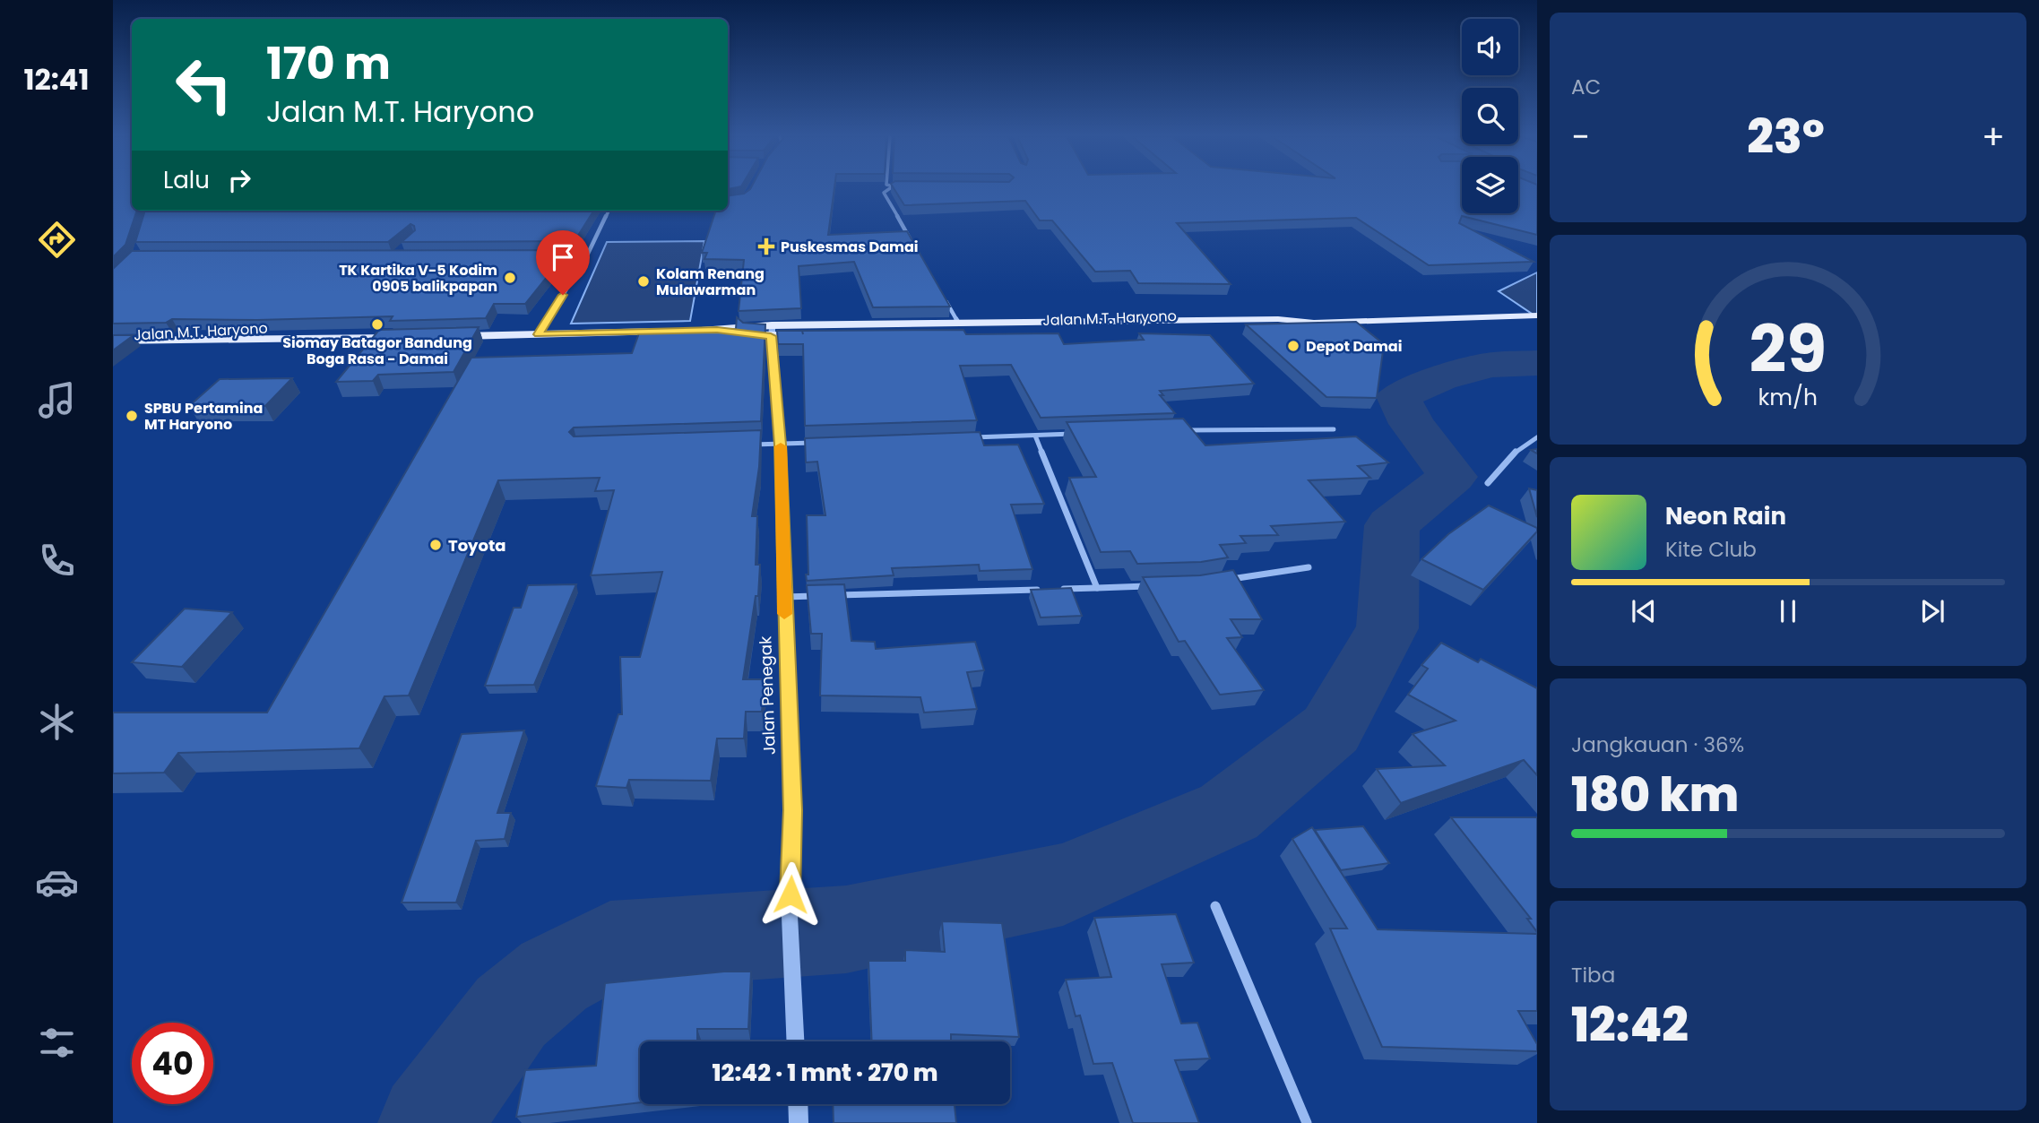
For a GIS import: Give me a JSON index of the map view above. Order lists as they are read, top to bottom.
{
  "streets": {
    "main road": ["Jalan M.T. Haryono"],
    "street": ["Jalan Penegak"]
  },
  "crossings": [
    ["Jalan M.T. Haryono", "Jalan Penegak"]
  ],
  "places": {
    "health": ["Puskesmas Damai"],
    "other": [
      "TK Kartika V-5 Kodim 0905 balikpapan",
      "Kolam Renang Mulawarman",
      "Siomay Batagor Bandung Boga Rasa - Damai",
      "Depot Damai",
      "SPBU Pertamina MT Haryono",
      "Toyota"
    ]
  },
  "page": {
    "tabs": "12:41",
    "tile": [
      "AC",
      ["Jangkauan · 36%", "180 km"],
      ["Tiba", "12:42"]
    ],
    "turn": ["170 m", "Jalan M.T. Haryono"],
    "heat": ["−", "23°", "+"],
    "then": "Lalu",
    "song": ["Neon Rain", "Kite Club"],
    "limit": "40",
    "trip": "12:42 · 1 mnt · 270 m",
    "gauge": ["29", "km/h"]
  }
}
